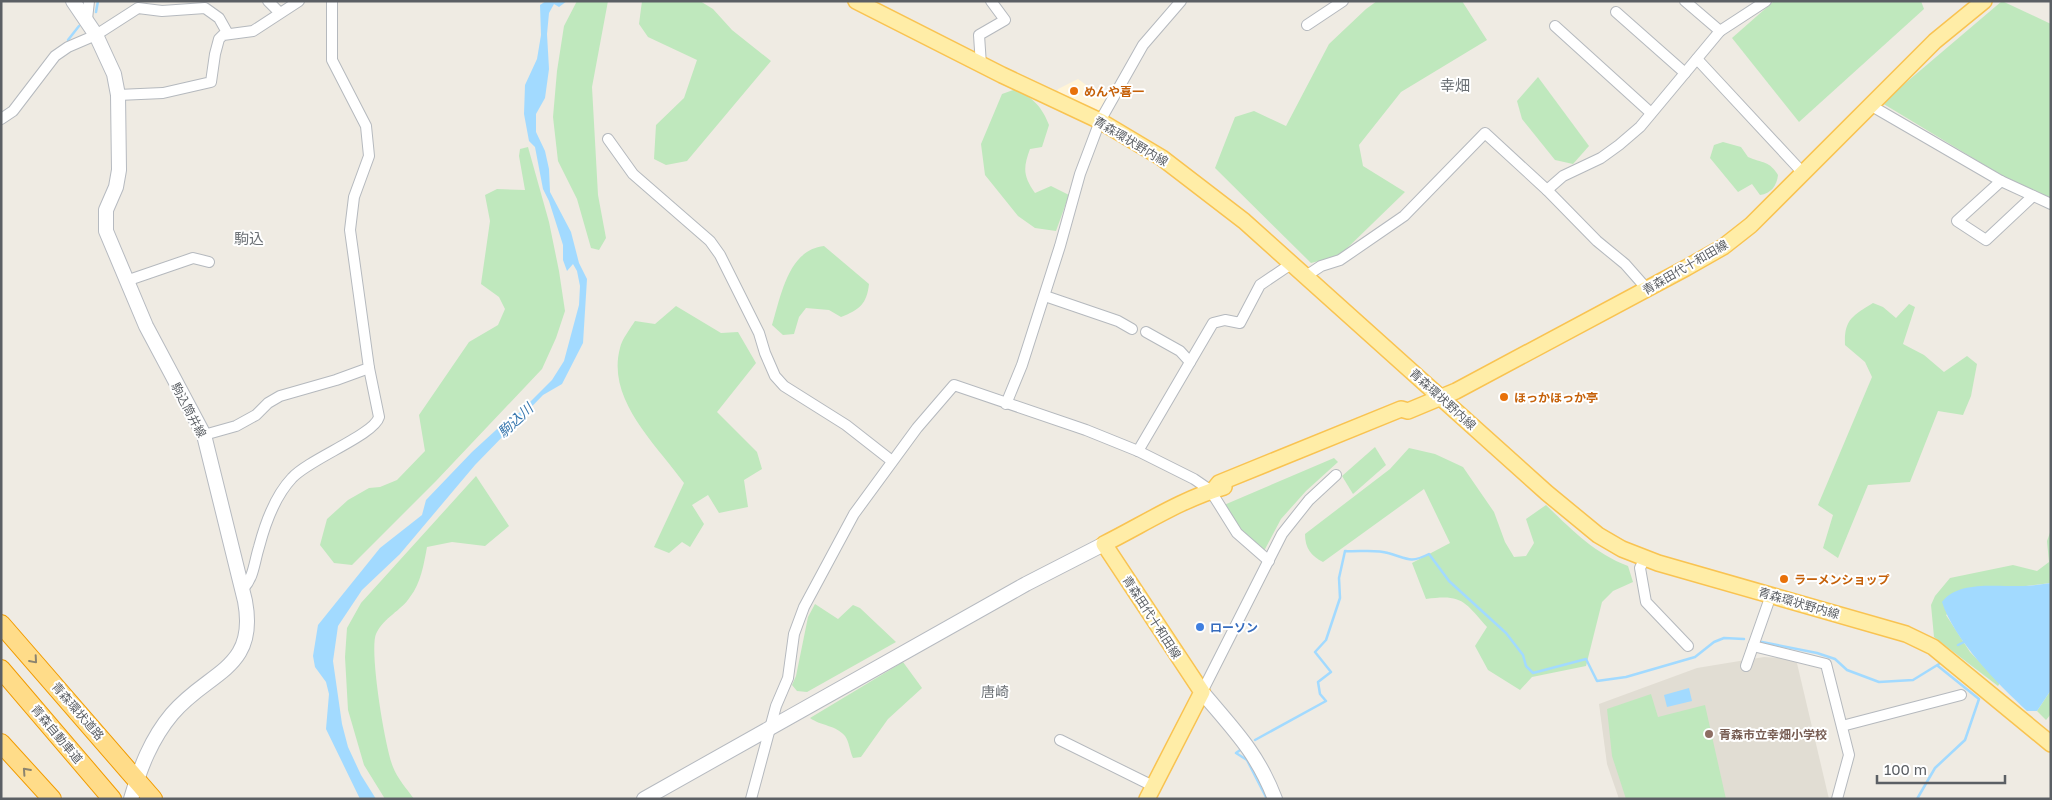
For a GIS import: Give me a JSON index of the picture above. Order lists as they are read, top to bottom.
{
  "streets": {
    "highway": ["青森環状道路", "青森自動車道"],
    "main road": ["青森環状野内線", "青森田代十和田線", "駒込筒井線"]
  },
  "crossings": [
    ["青森環状野内線", "青森田代十和田線"],
    ["駒込筒井線", "青森環状道路"]
  ],
  "districts": ["幸畑", "駒込", "唐崎"],
  "water": ["駒込川"],
  "places": [
    "めんや喜一",
    "ほっかほっか亭",
    "ラーメンショップ",
    "ローソン",
    "青森市立幸畑小学校"
  ],
  "scale_bar": "100 m"
}
